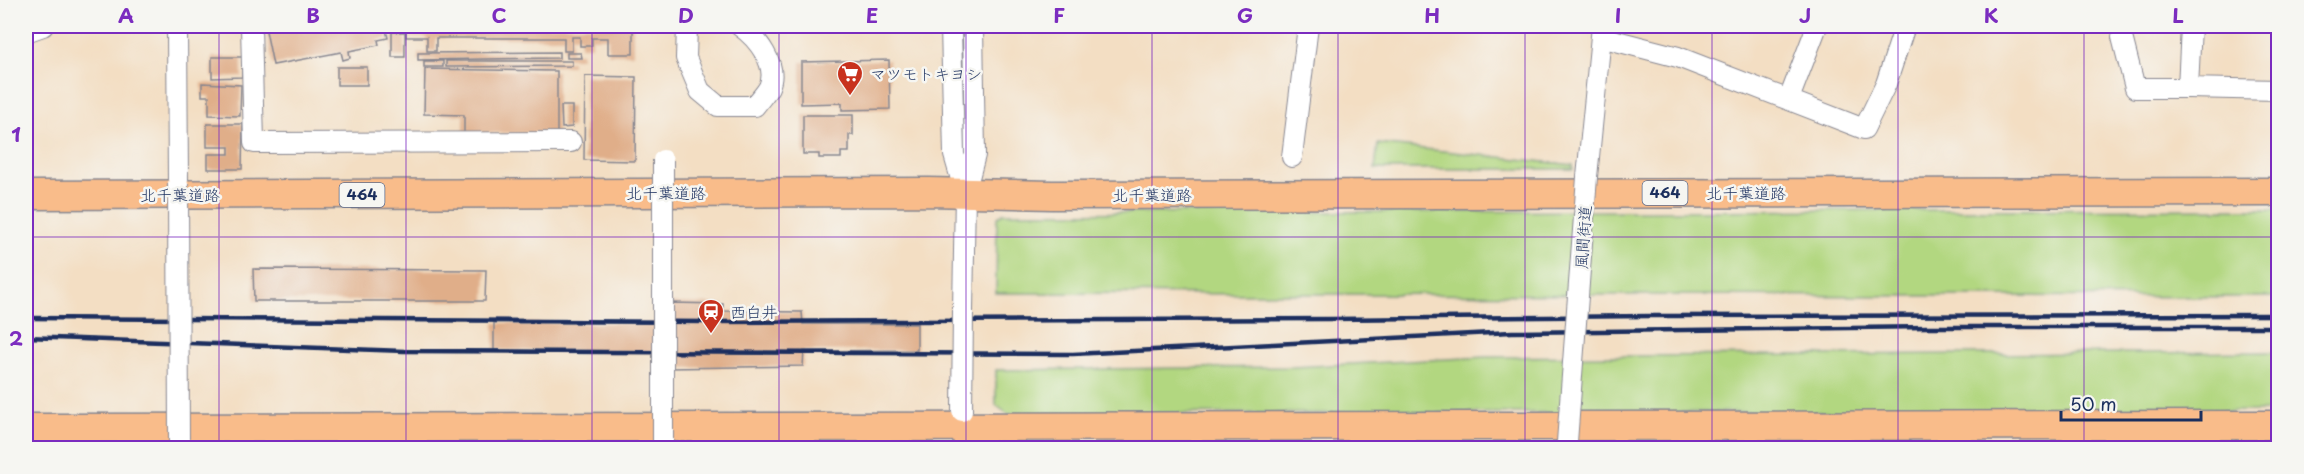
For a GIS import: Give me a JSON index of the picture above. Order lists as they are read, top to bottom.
{
  "streets": {
    "highway": ["北千葉道路", "464"],
    "street": ["風間街道"]
  },
  "places": {
    "supermarket": ["マツモトキヨシ"],
    "station": ["西白井"]
  },
  "scale_bar": "50 m",
  "grid": {
    "columns": [
      "A",
      "B",
      "C",
      "D",
      "E",
      "F",
      "G",
      "H",
      "I",
      "J",
      "K",
      "L"
    ],
    "rows": ["1", "2"]
  }
}
